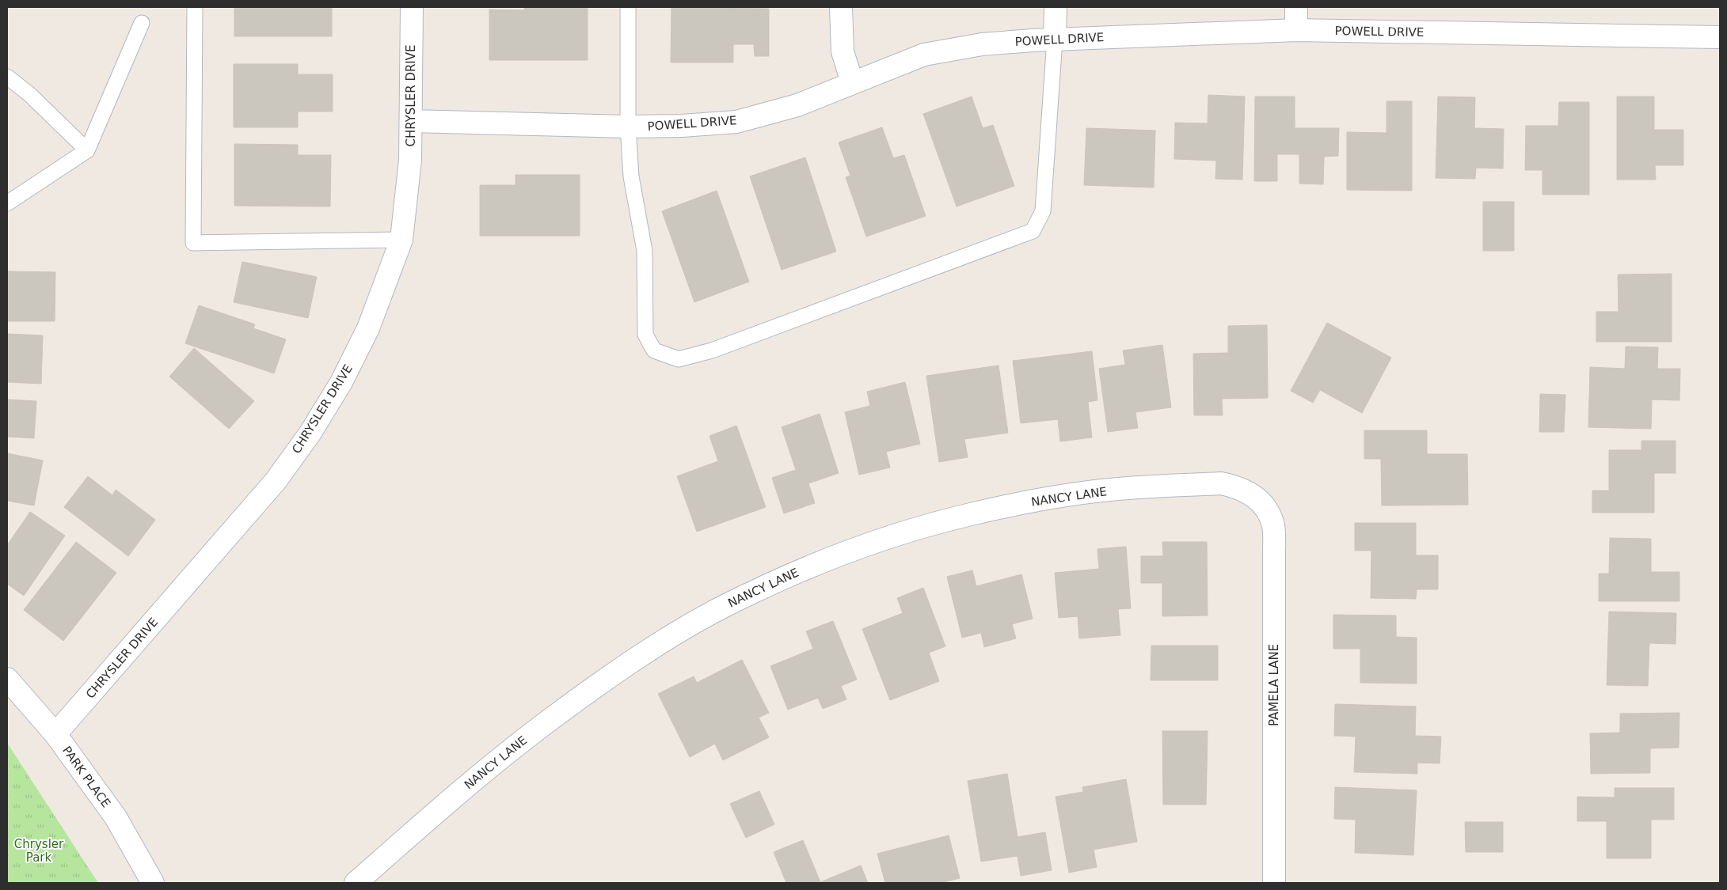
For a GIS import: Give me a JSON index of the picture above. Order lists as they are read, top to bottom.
{
  "streets": {
    "street": [
      "POWELL DRIVE",
      "CHRYSLER DRIVE",
      "NANCY LANE",
      "PAMELA LANE",
      "PARK PLACE"
    ]
  },
  "crossings": [
    ["POWELL DRIVE", "CHRYSLER DRIVE"],
    ["CHRYSLER DRIVE", "PARK PLACE"],
    ["NANCY LANE", "PAMELA LANE"]
  ],
  "parks": ["Chrysler Park"]
}
